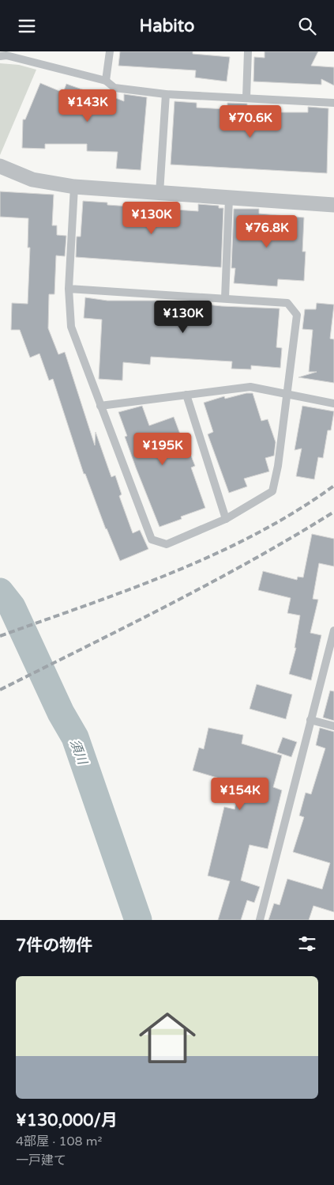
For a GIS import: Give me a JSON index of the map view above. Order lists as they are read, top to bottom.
{
  "water": ["須川"],
  "page": {
    "header": "Habito",
    "price": [
      "¥143K",
      "¥70.6K",
      "¥130K",
      "¥76.8K",
      "¥130K",
      "¥195K",
      "¥154K"
    ],
    "heading": "7件の物件",
    "list": [
      {
        "name": "¥130,000/月",
        "note": "4部屋 · 108 m² · 一戸建て"
      }
    ]
  }
}
